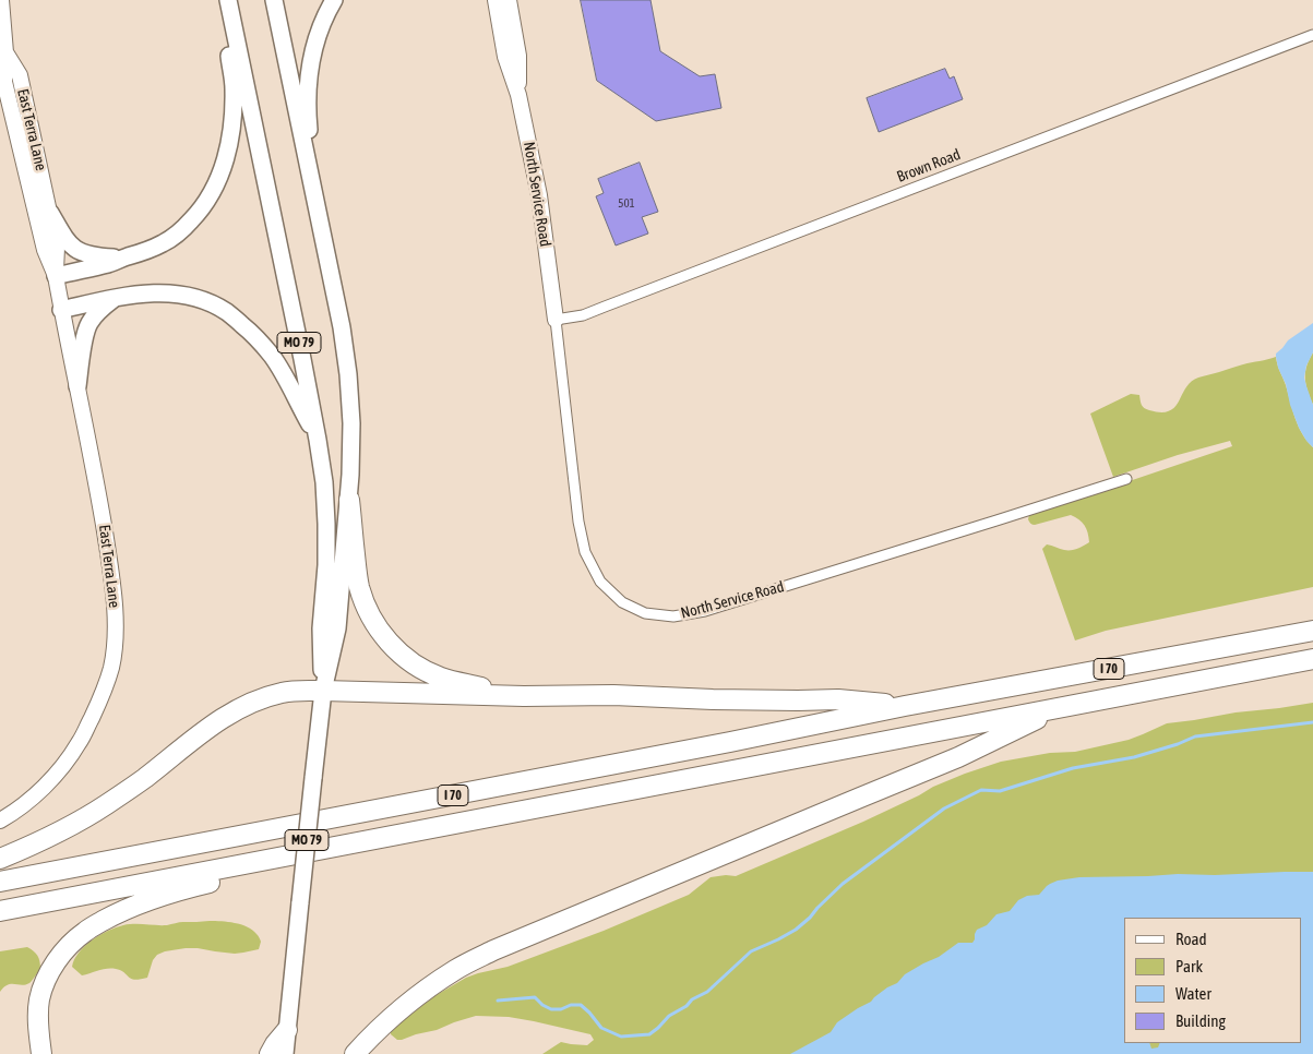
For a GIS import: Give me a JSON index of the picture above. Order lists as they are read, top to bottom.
{
  "streets": {
    "highway": ["I 70"],
    "main road": ["MO 79"],
    "street": ["East Terra Lane", "Brown Road", "North Service Road"]
  },
  "crossings": [
    ["Brown Road", "North Service Road"]
  ],
  "house_numbers": ["501"],
  "legend": [
    "Road",
    "Park",
    "Water",
    "Building"
  ]
}
